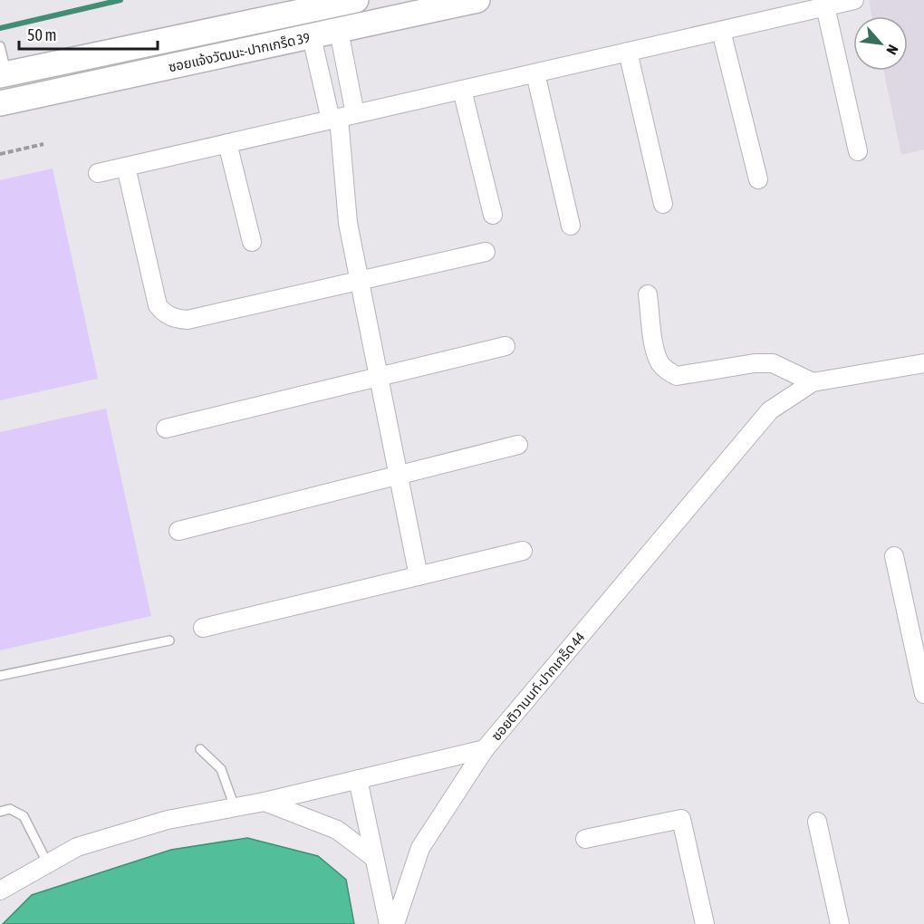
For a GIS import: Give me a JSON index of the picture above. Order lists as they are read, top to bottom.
{
  "streets": {
    "main road": ["ซอยแจ้งวัฒนะ-ปากเกร็ด 39"],
    "street": ["ซอยติวานนท์-ปากเกร็ด 44"]
  },
  "scale_bar": "50 m",
  "north": "bottom right"
}
